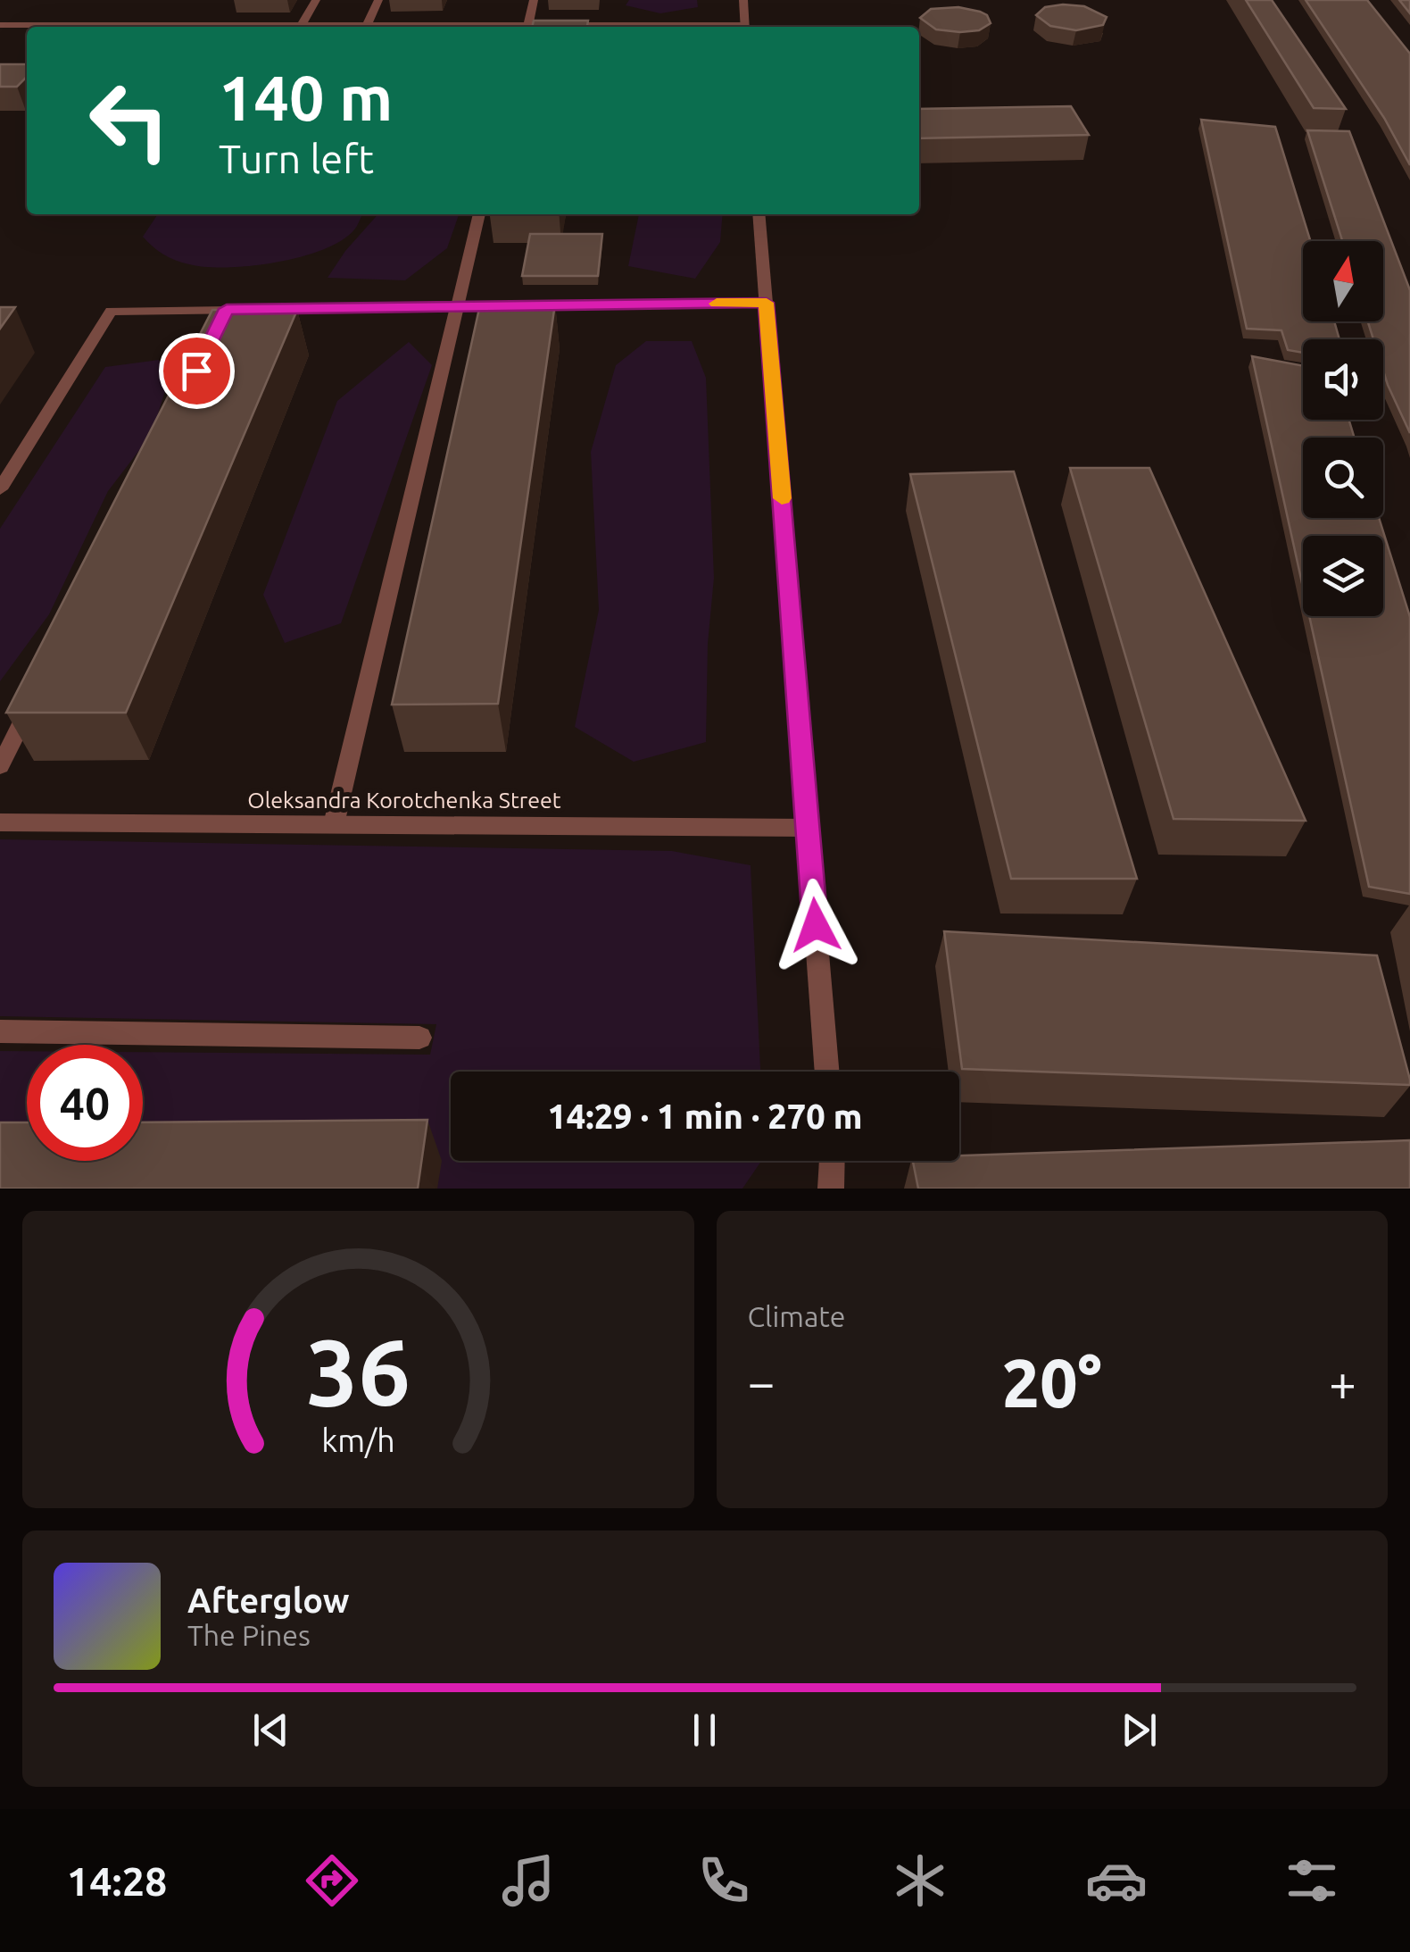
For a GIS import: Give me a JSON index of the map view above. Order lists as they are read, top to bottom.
{
  "streets": {
    "street": ["Oleksandra Korotchenka Street"]
  },
  "north": "top",
  "page": {
    "turn": ["140 m", "Turn left"],
    "limit": "40",
    "trip": "14:29 · 1 min · 270 m",
    "tile": "Climate",
    "heat": ["−", "20°", "+"],
    "song": ["Afterglow", "The Pines"],
    "tabs": "14:28",
    "gauge": ["36", "km/h"]
  }
}
